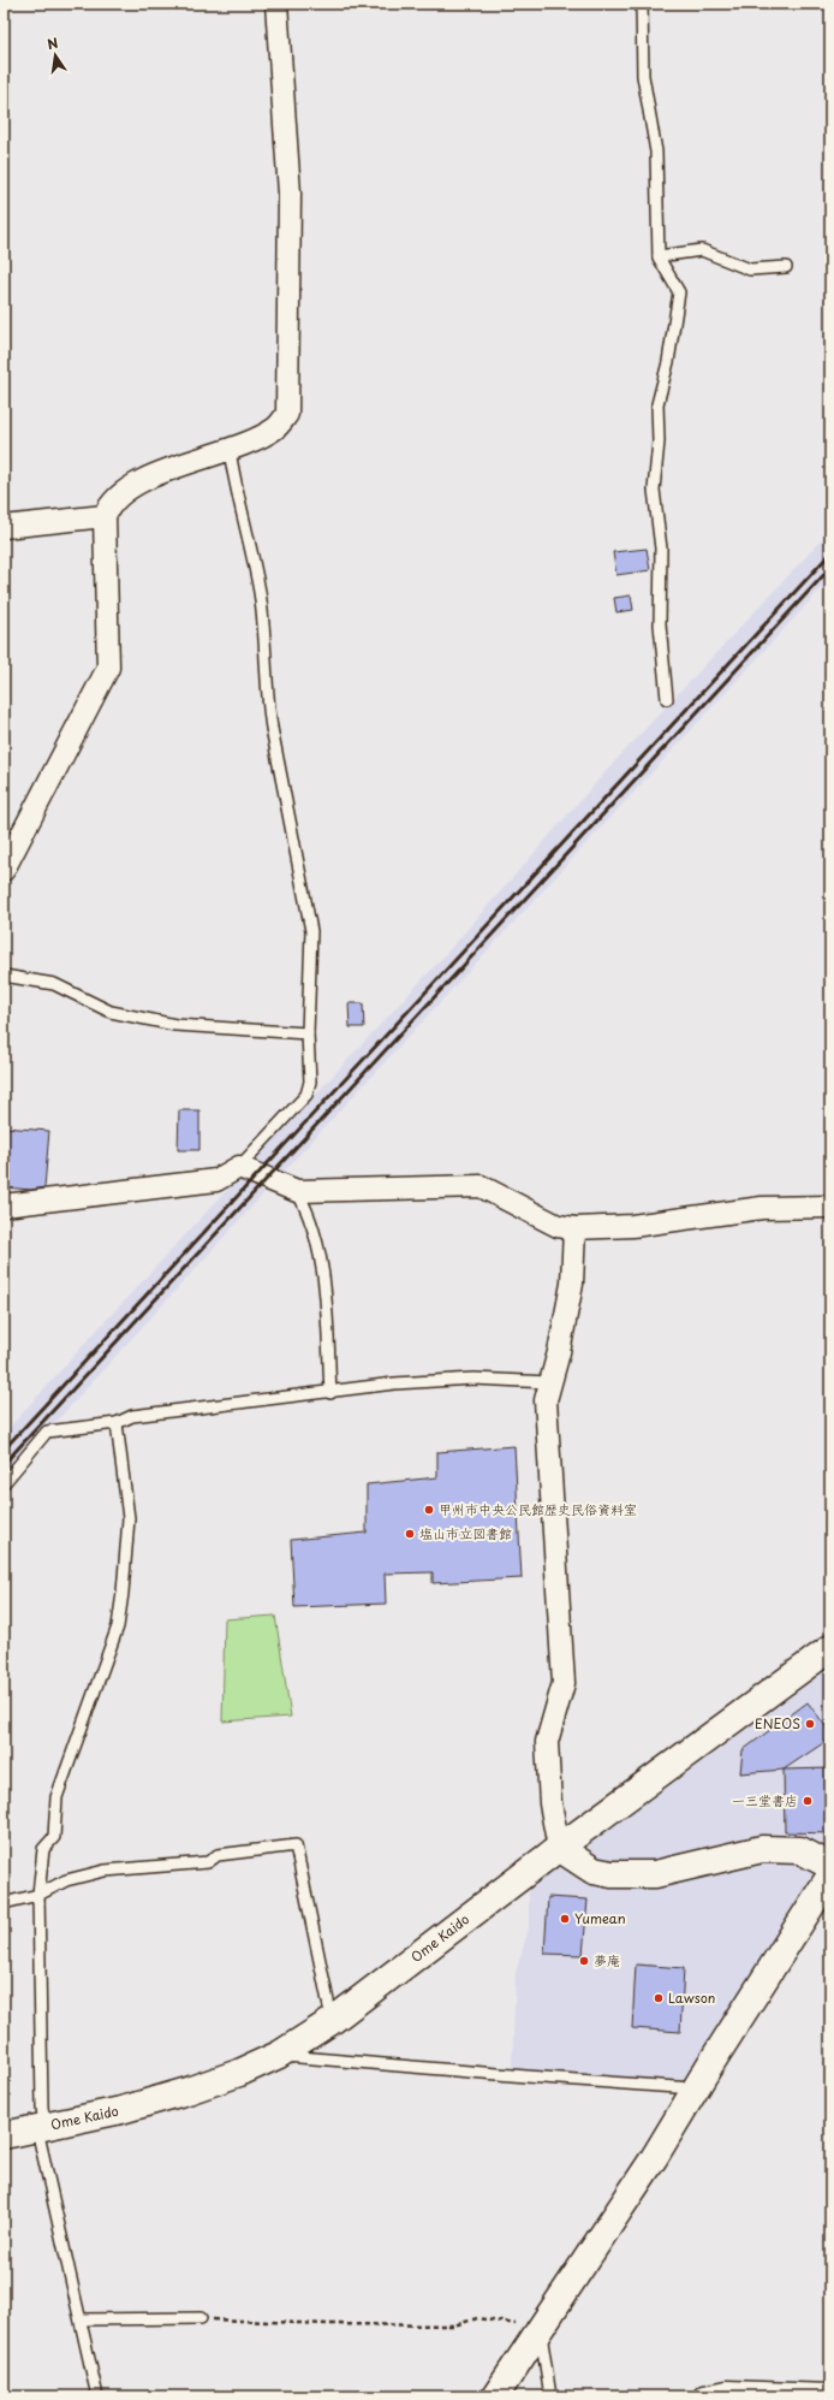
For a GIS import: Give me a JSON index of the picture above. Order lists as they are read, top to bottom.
{
  "streets": {
    "main road": ["Ome Kaido"]
  },
  "places": [
    "甲州市中央公民館歴史民俗資料室",
    "塩山市立図書館",
    "ENEOS",
    "一三堂書店",
    "Yumean",
    "夢庵",
    "Lawson"
  ],
  "north": "top"
}
